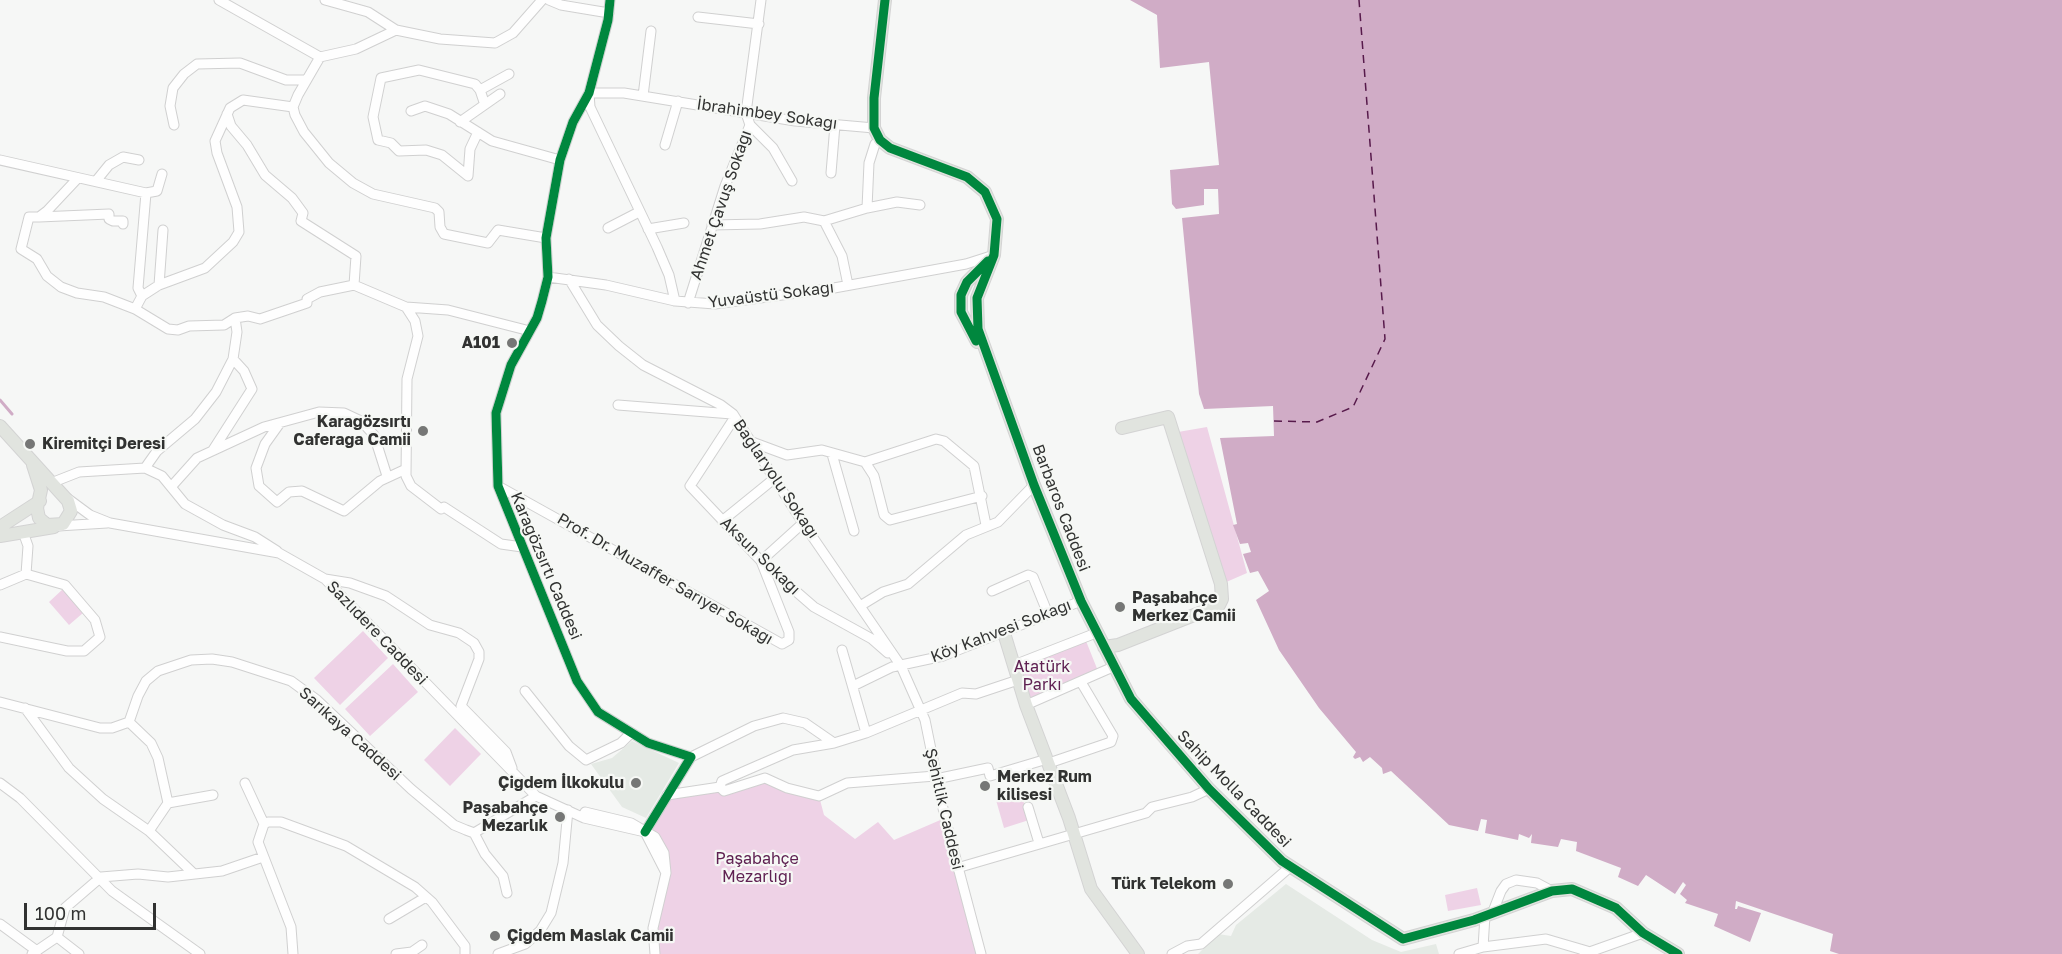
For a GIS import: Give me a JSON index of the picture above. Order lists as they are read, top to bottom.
{
  "streets": {
    "main road": ["Barbaros Caddesi", "Sahip Molla Caddesi"],
    "street": [
      "İbrahimbey Sokağı",
      "Ahmet Çavuş Sokağı",
      "Yuvaüstü Sokağı",
      "Bağlaryolu Sokağı",
      "Aksun Sokağı",
      "Karagözsırtı Caddesi",
      "Prof. Dr. Muzaffer Sarıyer Sokağı",
      "Köy Kahvesi Sokağı",
      "Sazlıdere Caddesi",
      "Sarıkaya Caddesi",
      "Şehitlik Caddesi"
    ]
  },
  "crossings": [
    ["İbrahimbey Sokağı", "Ahmet Çavuş Sokağı"],
    ["İbrahimbey Sokağı", "Karagözsırtı Caddesi"],
    ["Ahmet Çavuş Sokağı", "Yuvaüstü Sokağı"],
    ["Yuvaüstü Sokağı", "Bağlaryolu Sokağı"],
    ["Yuvaüstü Sokağı", "Barbaros Caddesi"],
    ["Yuvaüstü Sokağı", "Karagözsırtı Caddesi"],
    ["Bağlaryolu Sokağı", "Aksun Sokağı"],
    ["Bağlaryolu Sokağı", "Köy Kahvesi Sokağı"],
    ["Bağlaryolu Sokağı", "Şehitlik Caddesi"],
    ["Barbaros Caddesi", "Köy Kahvesi Sokağı"],
    ["Barbaros Caddesi", "Sahip Molla Caddesi"],
    ["Aksun Sokağı", "Prof. Dr. Muzaffer Sarıyer Sokağı"],
    ["Aksun Sokağı", "Köy Kahvesi Sokağı"],
    ["Aksun Sokağı", "Şehitlik Caddesi"],
    ["Karagözsırtı Caddesi", "Prof. Dr. Muzaffer Sarıyer Sokağı"],
    ["Köy Kahvesi Sokağı", "Şehitlik Caddesi"]
  ],
  "parks": ["Atatürk Parkı", "Paşabahçe Mezarlığı"],
  "places": [
    "A101",
    "Karagözsırtı Caferağa Camii",
    "Kiremitçi Deresi",
    "Paşabahçe Merkez Camii",
    "Çiğdem İlkokulu",
    "Merkez Rum kilisesi",
    "Paşabahçe Mezarlık",
    "Türk Telekom",
    "Çiğdem Maslak Camii"
  ],
  "scale_bar": "100 m"
}
